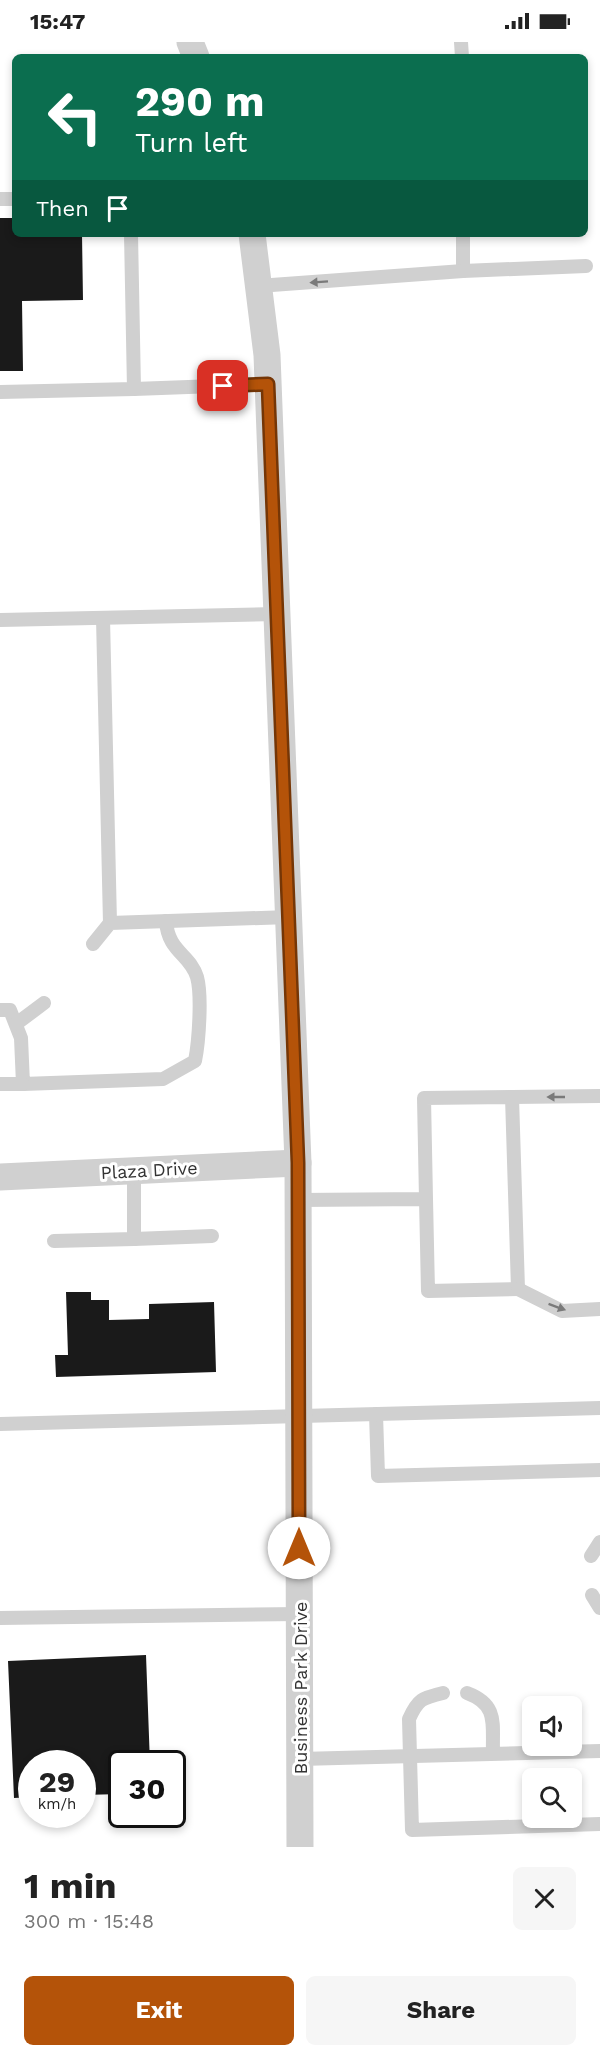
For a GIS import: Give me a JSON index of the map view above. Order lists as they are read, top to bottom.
{
  "streets": {
    "street": ["Plaza Drive", "Business Park Drive"]
  },
  "crossings": [
    ["Plaza Drive", "Business Park Drive"]
  ],
  "page": {
    "status": "15:47",
    "turn": ["290 m", "Turn left"],
    "then": "Then",
    "speed": "29 km/h",
    "limit": "30",
    "heading": ["1 min", "300 m · 15:48"],
    "buttons": ["Exit", "Share"]
  }
}
